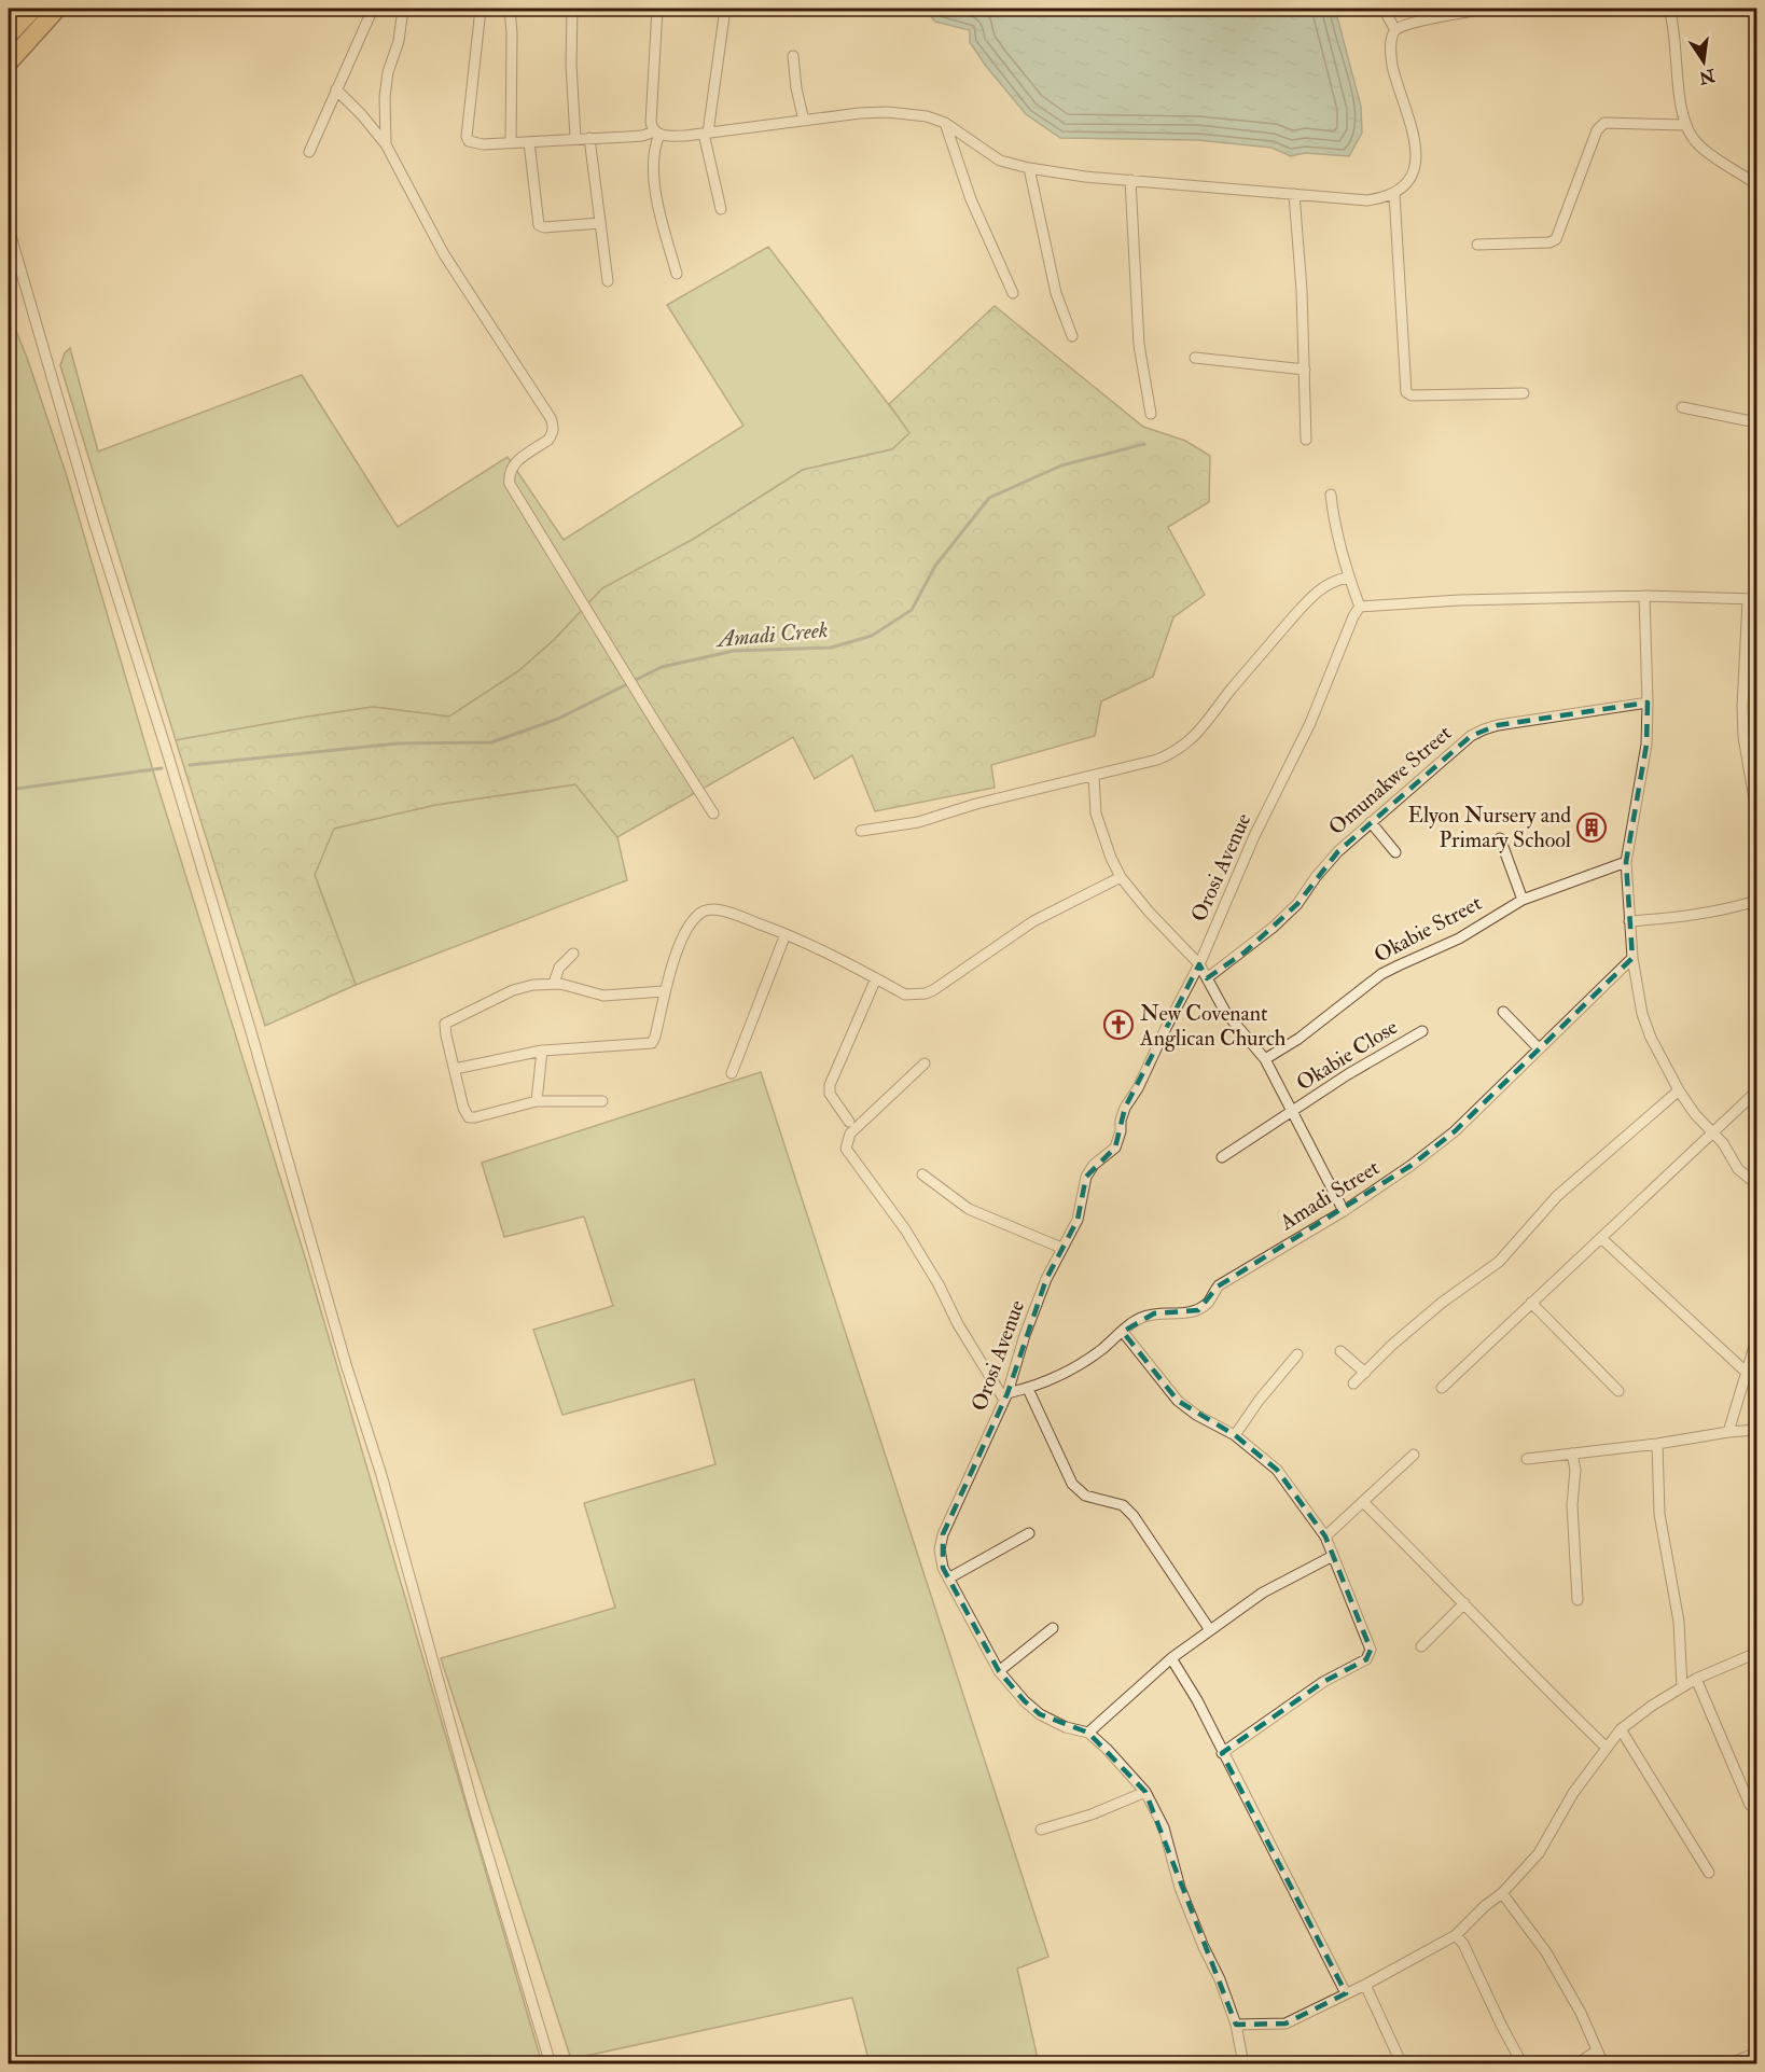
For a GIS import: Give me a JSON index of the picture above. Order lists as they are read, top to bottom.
{
  "streets": {
    "street": [
      "Omunakwe Street",
      "Orosi Avenue",
      "Okabie Street",
      "Okabie Close",
      "Amadi Street"
    ]
  },
  "crossings": [
    ["Orosi Avenue", "Amadi Street"]
  ],
  "water": ["Amadi Creek"],
  "places": {
    "building": ["Elyon Nursery and Primary School"],
    "church": ["New Covenant Anglican Church"]
  },
  "north": "bottom"
}
